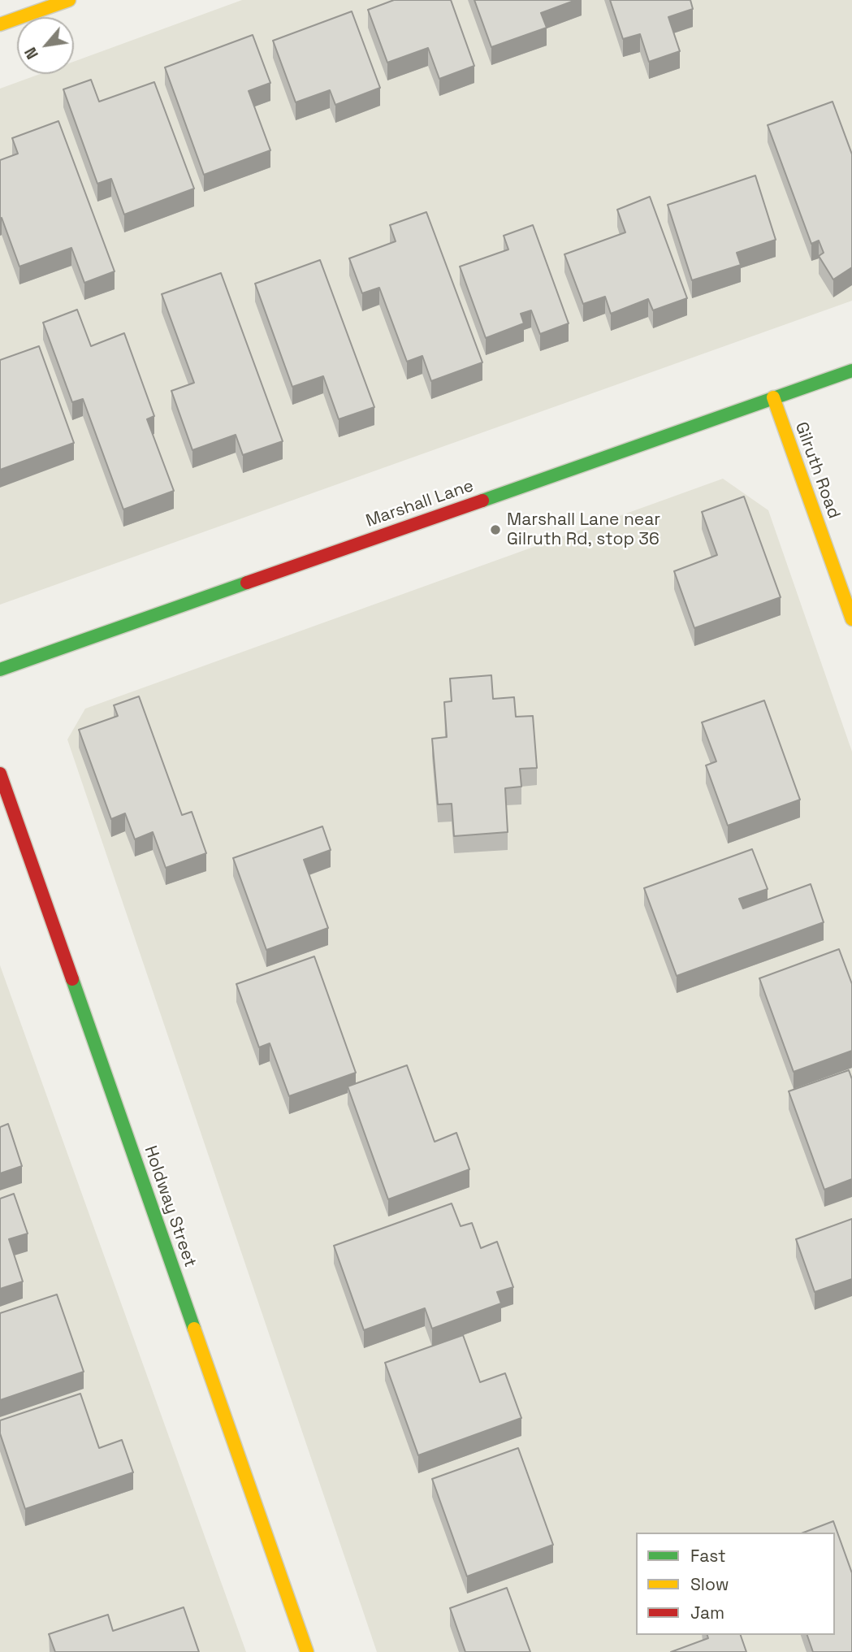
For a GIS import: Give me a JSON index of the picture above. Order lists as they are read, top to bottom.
{
  "streets": {
    "street": ["Gilruth Road", "Marshall Lane", "Holdway Street"]
  },
  "crossings": [
    ["Gilruth Road", "Marshall Lane"]
  ],
  "places": ["Marshall Lane near Gilruth Rd, stop 36"],
  "legend": ["Fast", "Slow", "Jam"],
  "north": "bottom left"
}
